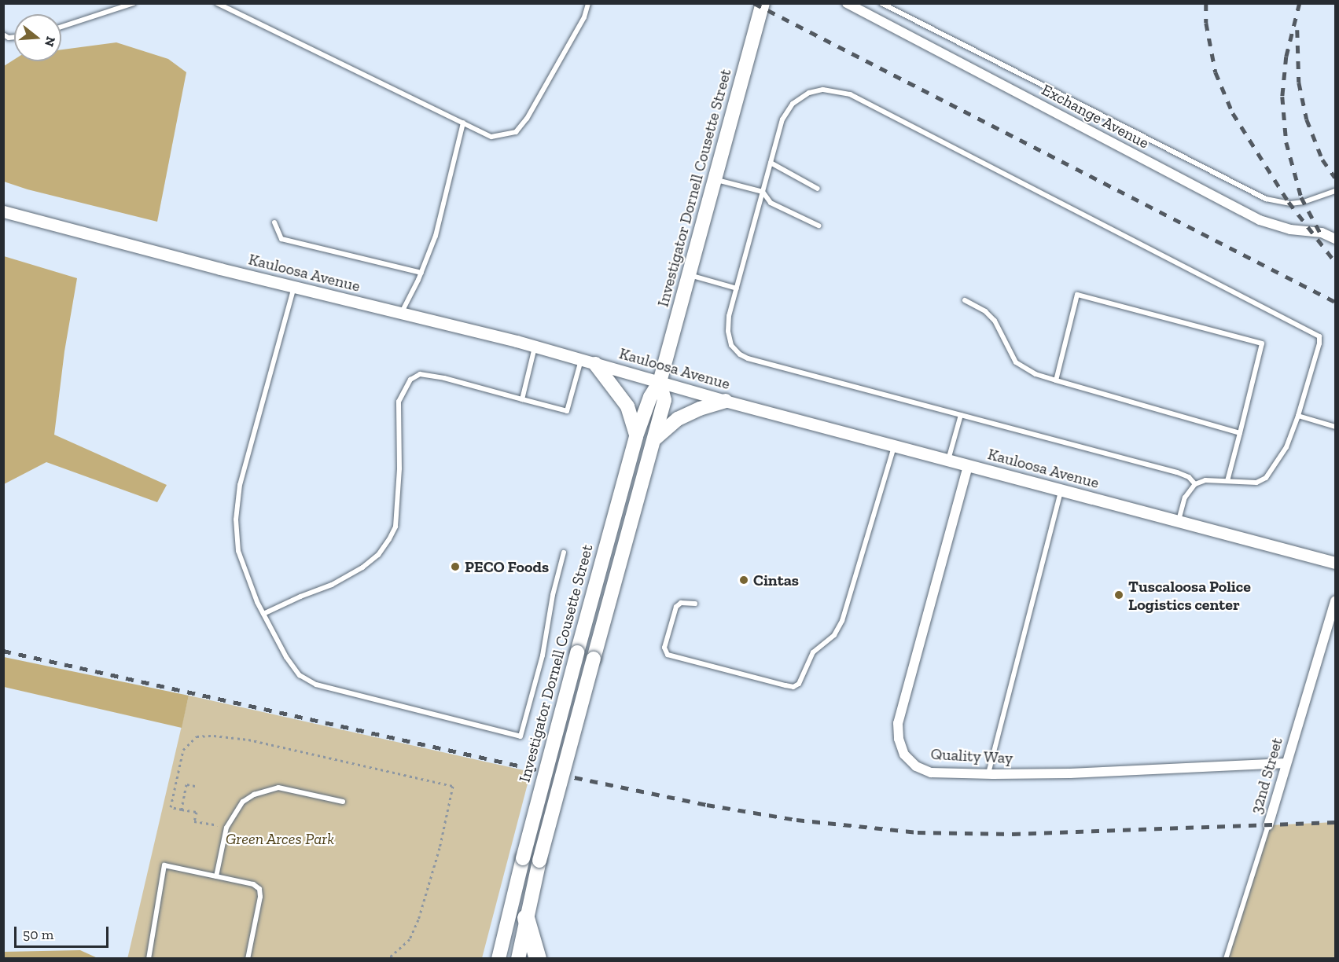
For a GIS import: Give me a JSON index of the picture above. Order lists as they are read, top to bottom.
{
  "streets": {
    "main road": ["Investigator Dornell Cousette Street"],
    "street": [
      "Exchange Avenue",
      "Kauloosa Avenue",
      "Quality Way",
      "32nd Street"
    ]
  },
  "crossings": [
    ["Investigator Dornell Cousette Street", "Kauloosa Avenue"],
    ["Kauloosa Avenue", "Quality Way"],
    ["Quality Way", "32nd Street"]
  ],
  "parks": ["Green Arces Park"],
  "places": ["PECO Foods", "Cintas", "Tuscaloosa Police Logistics center"],
  "scale_bar": "50 m",
  "north": "right"
}
